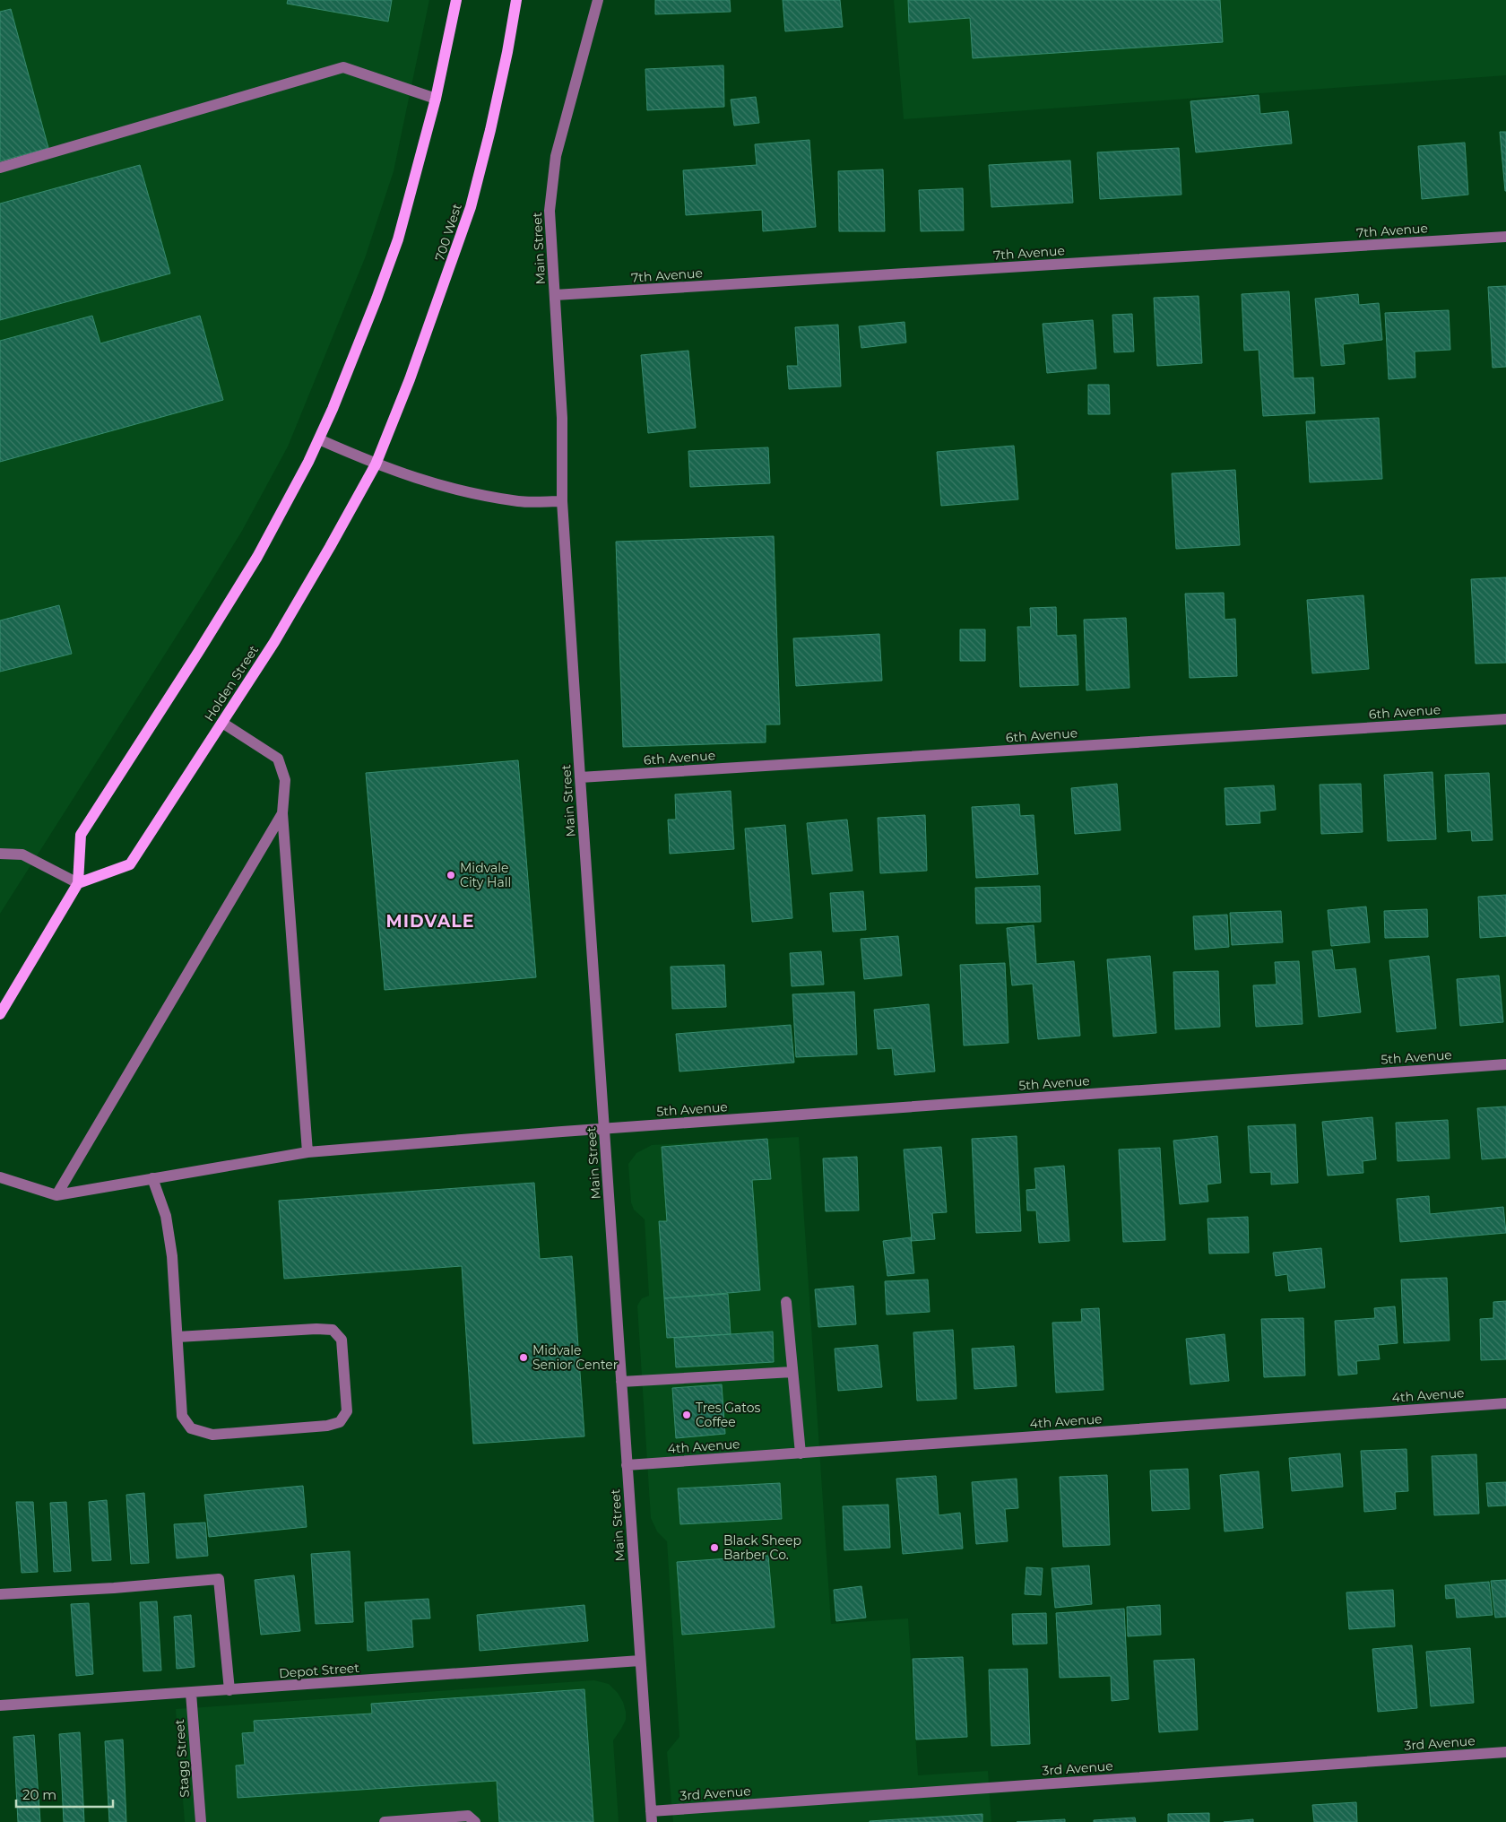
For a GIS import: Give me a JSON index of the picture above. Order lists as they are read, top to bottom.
{
  "streets": {
    "main road": ["700 West", "Holden Street"],
    "street": [
      "7th Avenue",
      "Main Street",
      "6th Avenue",
      "5th Avenue",
      "4th Avenue",
      "Depot Street",
      "3rd Avenue",
      "Stagg Street"
    ]
  },
  "crossings": [
    ["7th Avenue", "Main Street"],
    ["700 West", "Holden Street"],
    ["Main Street", "6th Avenue"],
    ["Main Street", "5th Avenue"],
    ["Main Street", "4th Avenue"],
    ["Main Street", "Depot Street"],
    ["Main Street", "3rd Avenue"],
    ["Depot Street", "Stagg Street"]
  ],
  "districts": ["MIDVALE"],
  "places": [
    "Midvale City Hall",
    "Midvale Senior Center",
    "Tres Gatos Coffee",
    "Black Sheep Barber Co."
  ],
  "scale_bar": "20 m"
}
